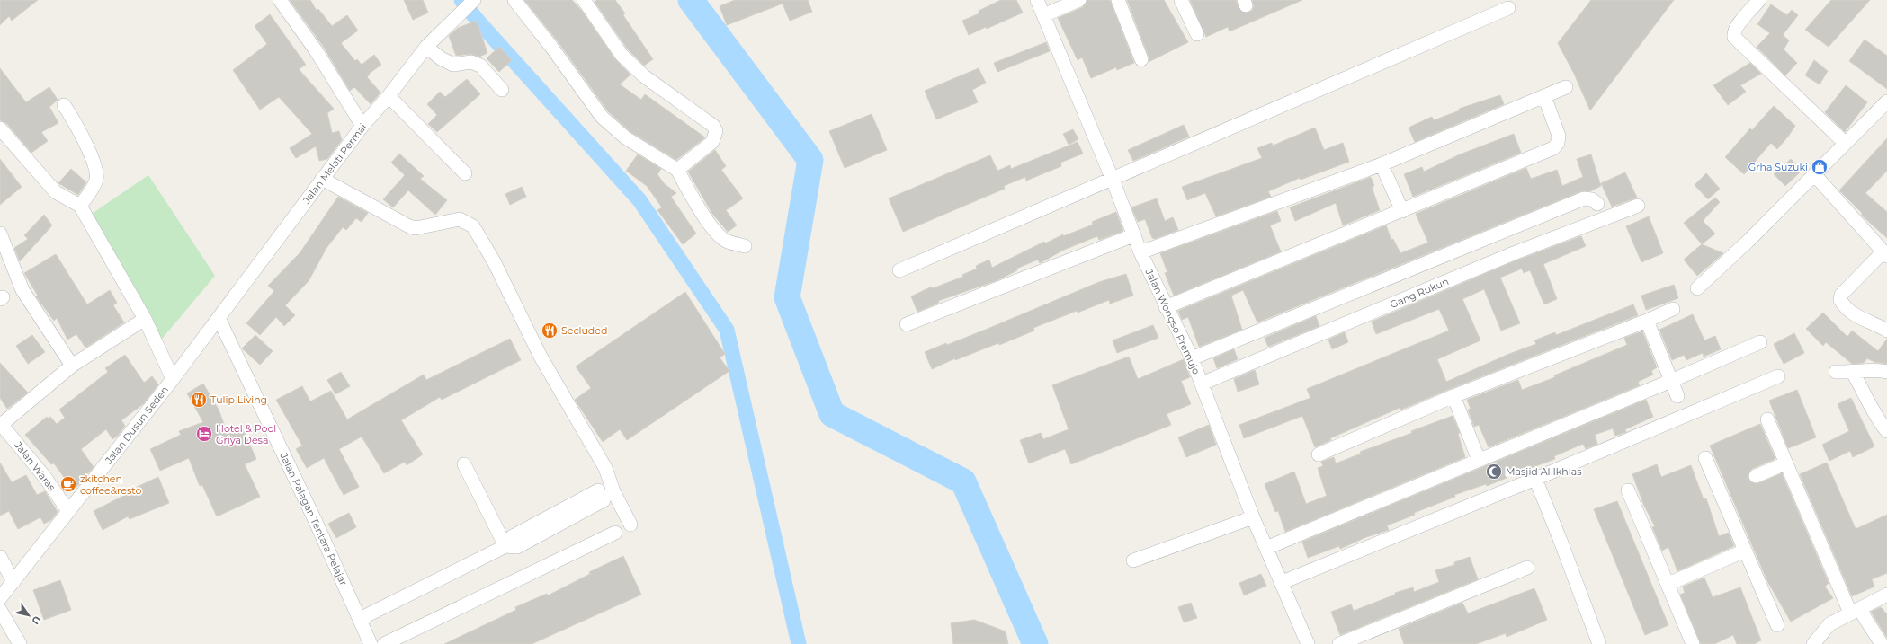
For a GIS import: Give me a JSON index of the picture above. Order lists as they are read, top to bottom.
{
  "streets": {
    "street": [
      "Jalan Melati Permai",
      "Gang Rukun",
      "Jalan Wongso Premujo",
      "Jalan Dusun Seden",
      "Jalan Waras",
      "Jalan Palagan Tentara Pelajar"
    ]
  },
  "crossings": [
    ["Jalan Melati Permai", "Jalan Dusun Seden"],
    ["Jalan Melati Permai", "Jalan Palagan Tentara Pelajar"],
    ["Gang Rukun", "Jalan Wongso Premujo"],
    ["Jalan Dusun Seden", "Jalan Waras"],
    ["Jalan Dusun Seden", "Jalan Palagan Tentara Pelajar"]
  ],
  "places": {
    "shop": ["Grha Suzuki"],
    "restaurant": ["Secluded", "Tulip Living"],
    "hotel": ["Hotel & Pool Griya Desa"],
    "mosque": ["Masjid Al Ikhlas"],
    "cafe": ["zkitchen coffee&resto"]
  },
  "north": "bottom right"
}
